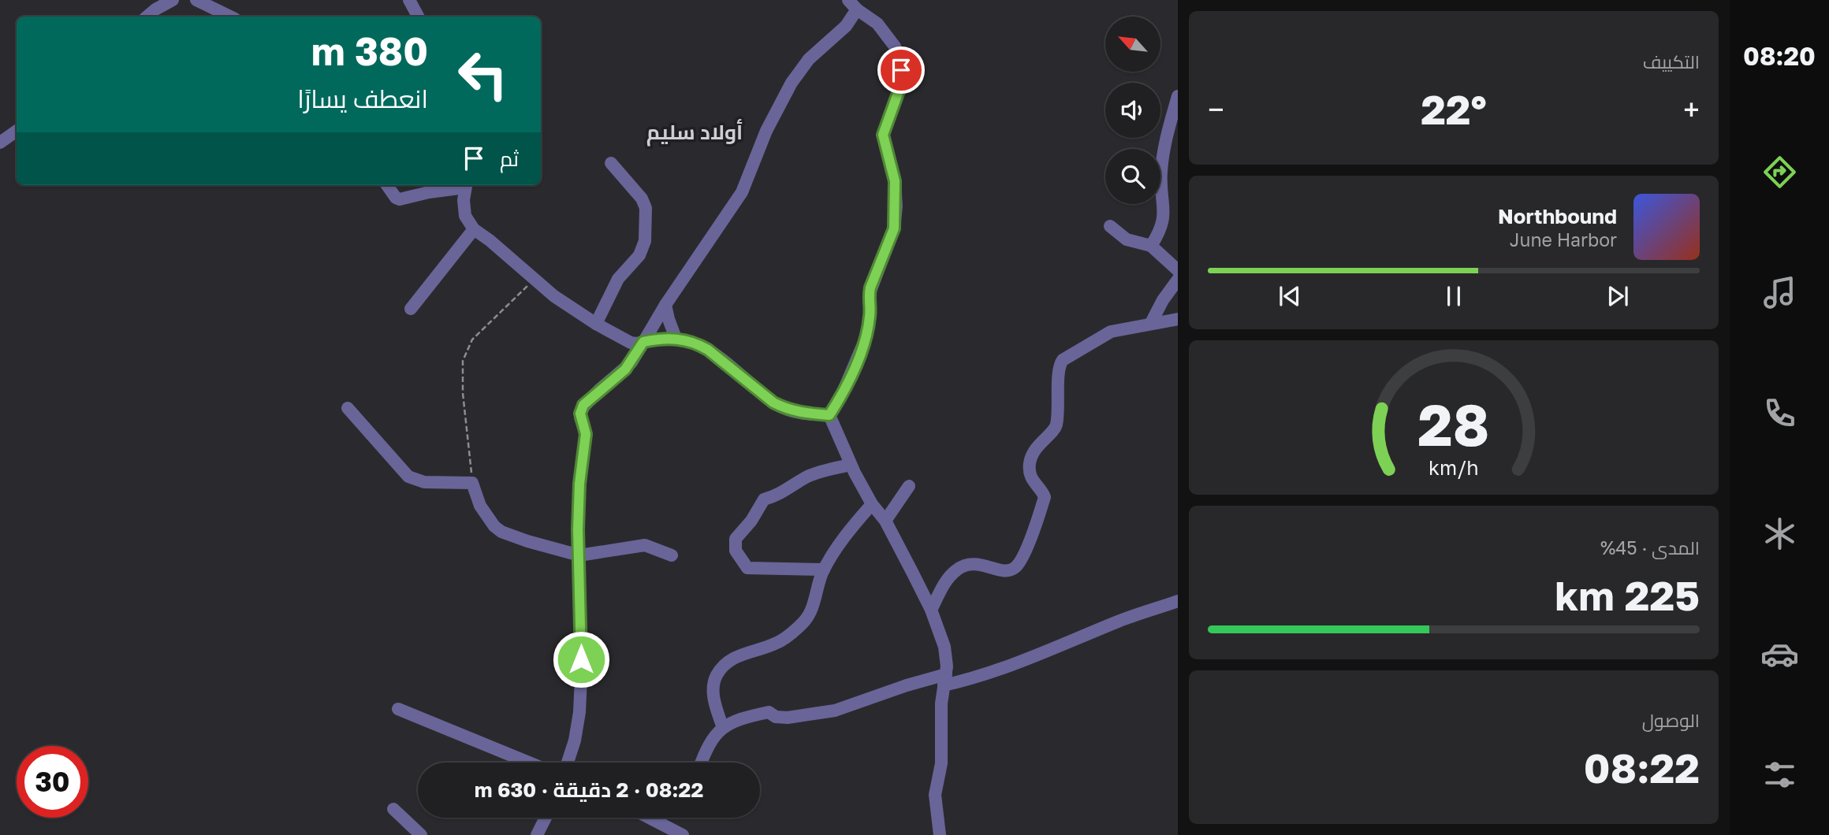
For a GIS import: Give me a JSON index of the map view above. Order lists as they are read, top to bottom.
{
  "districts": ["أولاد سليم"],
  "north": "top left",
  "page": {
    "tabs": "08:20",
    "tile": [
      "التكييف",
      ["المدى · 45%", "225 km"],
      ["الوصول", "08:22"]
    ],
    "turn": ["380 m", "انعطف يسارًا"],
    "heat": ["−", "22°", "+"],
    "then": "ثم",
    "song": ["Northbound", "June Harbor"],
    "limit": "30",
    "trip": "08:22 · 2 دقيقة · 630 m",
    "gauge": ["28", "km/h"]
  }
}
